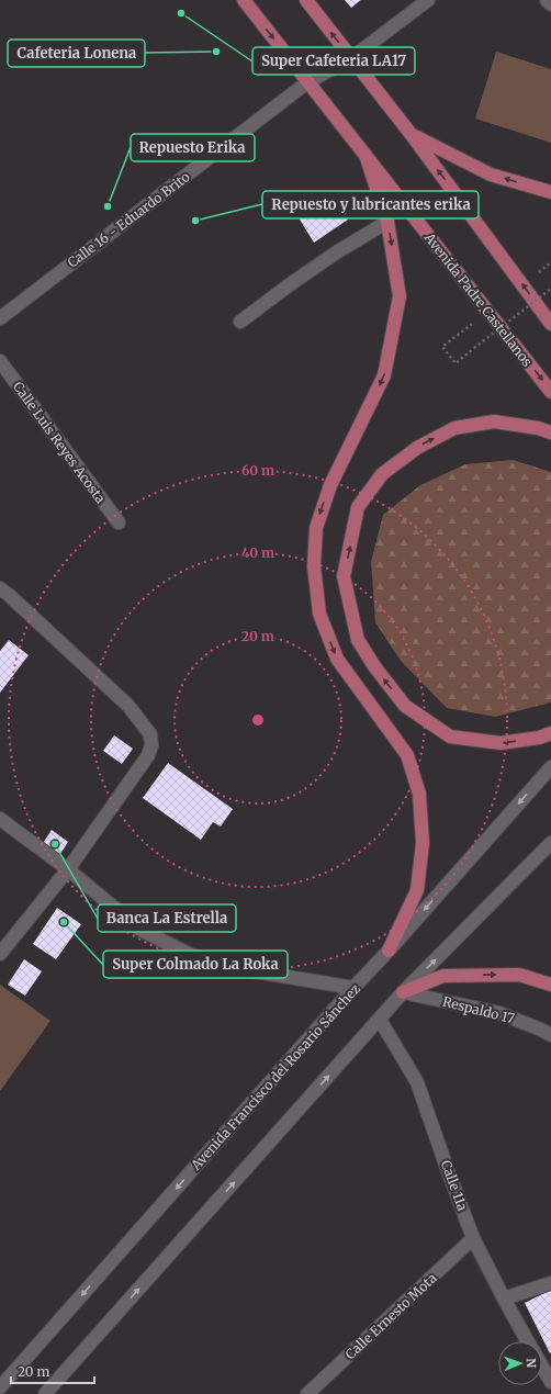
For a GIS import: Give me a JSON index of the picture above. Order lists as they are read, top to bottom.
{
  "streets": {
    "main road": ["Avenida Padre Castellanos"],
    "street": [
      "Calle 16 - Eduardo Brito",
      "Calle Luis Reyes Acosta",
      "Respaldo 17",
      "Avenida Francisco del Rosario Sánchez",
      "Calle 11a",
      "Calle Ernesto Mota"
    ]
  },
  "crossings": [
    ["Calle 16 - Eduardo Brito", "Avenida Padre Castellanos"],
    ["Calle 11a", "Calle Ernesto Mota"]
  ],
  "places": [
    "Super Cafeteria LA17",
    "Cafeteria Lonena",
    "Repuesto Erika",
    "Repuesto y lubricantes erika",
    "Banca La Estrella",
    "Super Colmado La Roka"
  ],
  "scale_bar": "20 m",
  "north": "right",
  "rings": ["60 m", "40 m", "20 m"]
}
